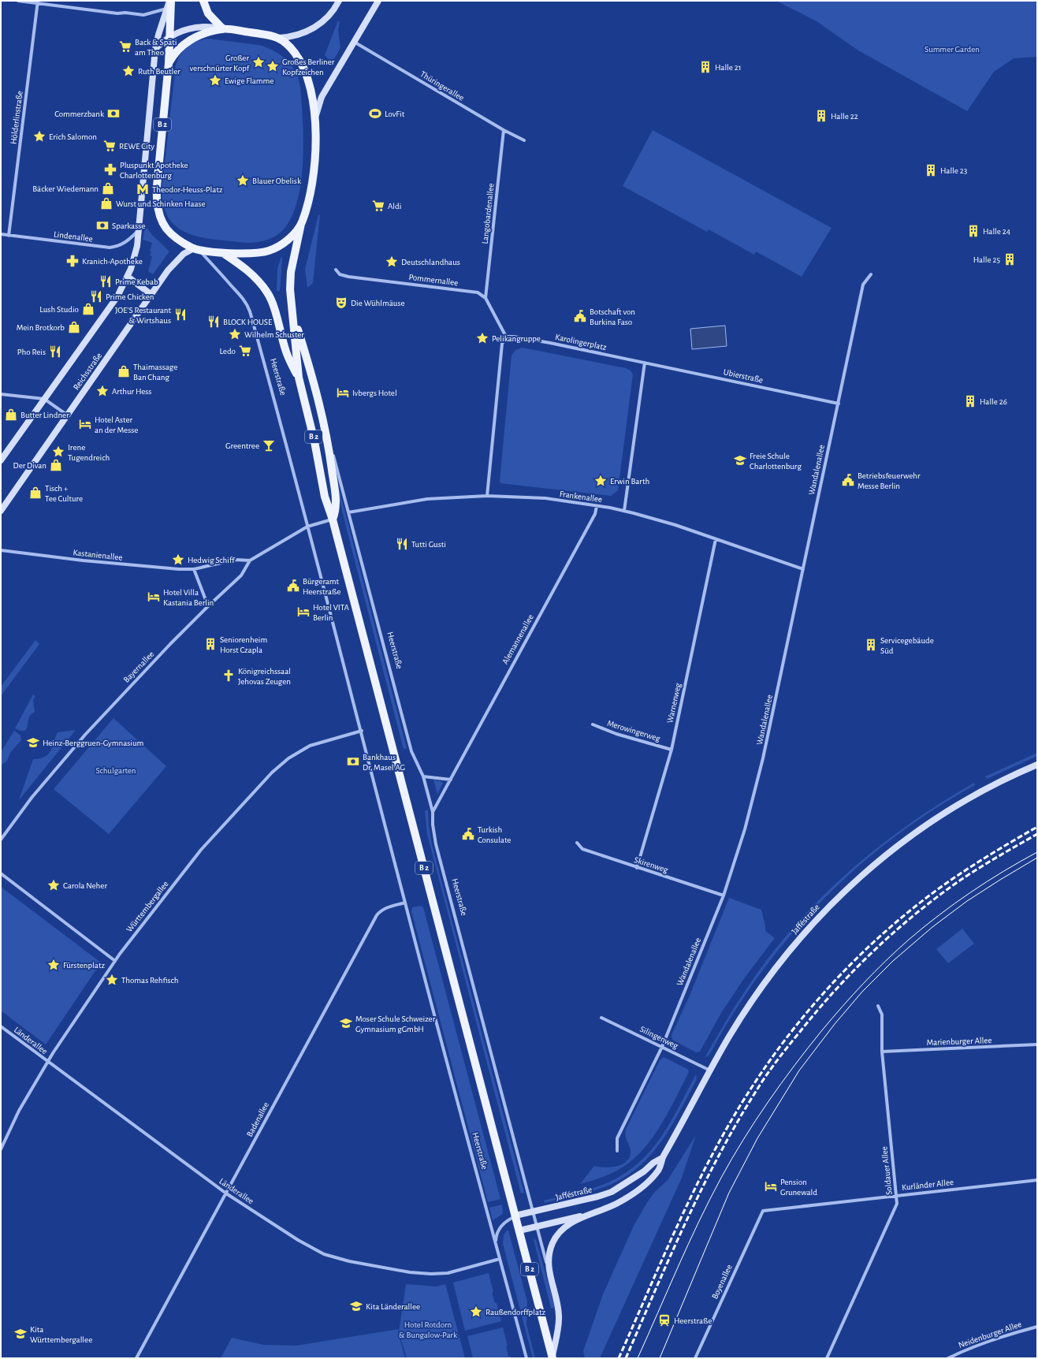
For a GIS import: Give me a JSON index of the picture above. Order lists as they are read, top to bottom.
{
  "streets": {
    "main road": [
      "B 2",
      "Reichsstraße",
      "Heerstraße",
      "Jafféstraße"
    ],
    "street": [
      "Thüringerallee",
      "Hölderlinstraße",
      "Langobardenallee",
      "Lindenallee",
      "Pommernallee",
      "Karolingerplatz",
      "Ubierstraße",
      "Wandalenallee",
      "Frankenallee",
      "Kastanienallee",
      "Alemannenallee",
      "Bayernallee",
      "Warnenweg",
      "Merowingerweg",
      "Skirenweg",
      "Württembergallee",
      "Silingenweg",
      "Länderallee",
      "Marienburger Allee",
      "Badenallee",
      "Soldauer Allee",
      "Kurländer Allee",
      "Boyenallee",
      "Neidenburger Allee"
    ]
  },
  "crossings": [
    ["Thüringerallee", "Langobardenallee"],
    ["Hölderlinstraße", "Lindenallee"],
    ["B 2", "Reichsstraße"],
    ["B 2", "Heerstraße"],
    ["Langobardenallee", "Pommernallee"],
    ["Karolingerplatz", "Ubierstraße"],
    ["Reichsstraße", "Heerstraße"],
    ["Ubierstraße", "Wandalenallee"],
    ["Heerstraße", "Frankenallee"],
    ["Heerstraße", "Alemannenallee"],
    ["Heerstraße", "Bayernallee"],
    ["Heerstraße", "Württembergallee"],
    ["Heerstraße", "Jafféstraße"],
    ["Heerstraße", "Länderallee"],
    ["Heerstraße", "Badenallee"],
    ["Wandalenallee", "Frankenallee"],
    ["Wandalenallee", "Skirenweg"],
    ["Wandalenallee", "Silingenweg"],
    ["Frankenallee", "Alemannenallee"],
    ["Frankenallee", "Warnenweg"],
    ["Kastanienallee", "Bayernallee"],
    ["Warnenweg", "Merowingerweg"],
    ["Warnenweg", "Skirenweg"],
    ["Württembergallee", "Länderallee"],
    ["Jafféstraße", "Silingenweg"],
    ["Länderallee", "Badenallee"],
    ["Marienburger Allee", "Soldauer Allee"],
    ["Soldauer Allee", "Kurländer Allee"],
    ["Kurländer Allee", "Boyenallee"]
  ],
  "parks": ["Summer Garden", "Schulgarten", "Hotel Rotdorn & Bungalow-Park"],
  "places": {
    "supermarket": [
      "Back & Späti am Theo",
      "REWE City",
      "Aldi",
      "Ledo"
    ],
    "place": [
      "Großer verschnürter Kopf",
      "Großes Berliner Kopfzeichen",
      "Ruth Beutler",
      "Ewige Flamme",
      "Erich Salomon",
      "Blauer Obelisk",
      "Deutschlandhaus",
      "Wilhelm Schuster",
      "Pelikangruppe",
      "Arthur Hess",
      "Irene Tugendreich",
      "Erwin Barth",
      "Hedwig Schiff",
      "Carola Neher",
      "Fürstenplatz",
      "Thomas Rehfisch",
      "Raußendorffplatz"
    ],
    "building": [
      "Halle 21",
      "Halle 22",
      "Halle 23",
      "Halle 24",
      "Halle 25",
      "Halle 26",
      "Seniorenheim Horst Czapla",
      "Servicegebäude Süd"
    ],
    "bank": ["Commerzbank", "Sparkasse", "Bankhaus Dr. Masel AG"],
    "sports": ["LovFit"],
    "pharmacy": ["Pluspunkt Apotheke Charlottenburg", "Kranich-Apotheke"],
    "shop": [
      "Bäcker Wiedemann",
      "Wurst und Schinken Haase",
      "Lush Studio",
      "Mein Brotkorb",
      "Thaimassage Ban Chang",
      "Butter Lindner",
      "Der Divan",
      "Tisch + Tee Culture"
    ],
    "metro station": ["Theodor-Heuss-Platz"],
    "restaurant": [
      "Prime Kebab",
      "Prime Chicken",
      "JOE'S Restaurant & Wirtshaus",
      "BLOCK HOUSE",
      "Pho Reis",
      "Tutti Gusti"
    ],
    "theatre": ["Die Wühlmäuse"],
    "public building": [
      "Botschaft von Burkina Faso",
      "Betriebsfeuerwehr Messe Berlin",
      "Bürgeramt Heerstraße",
      "Turkish Consulate"
    ],
    "hotel": [
      "Ivbergs Hotel",
      "Hotel Aster an der Messe",
      "Hotel Villa Kastania Berlin",
      "Hotel VITA Berlin",
      "Pension Grunewald"
    ],
    "bar": ["Greentree"],
    "school or university": [
      "Freie Schule Charlottenburg",
      "Heinz-Berggruen-Gymnasium",
      "Moser Schule Schweizer Gymnasium gGmbH",
      "Kita Länderallee",
      "Kita Württembergallee"
    ],
    "church": ["Königreichssaal Jehovas Zeugen"],
    "station": ["Heerstraße"]
  }
}
